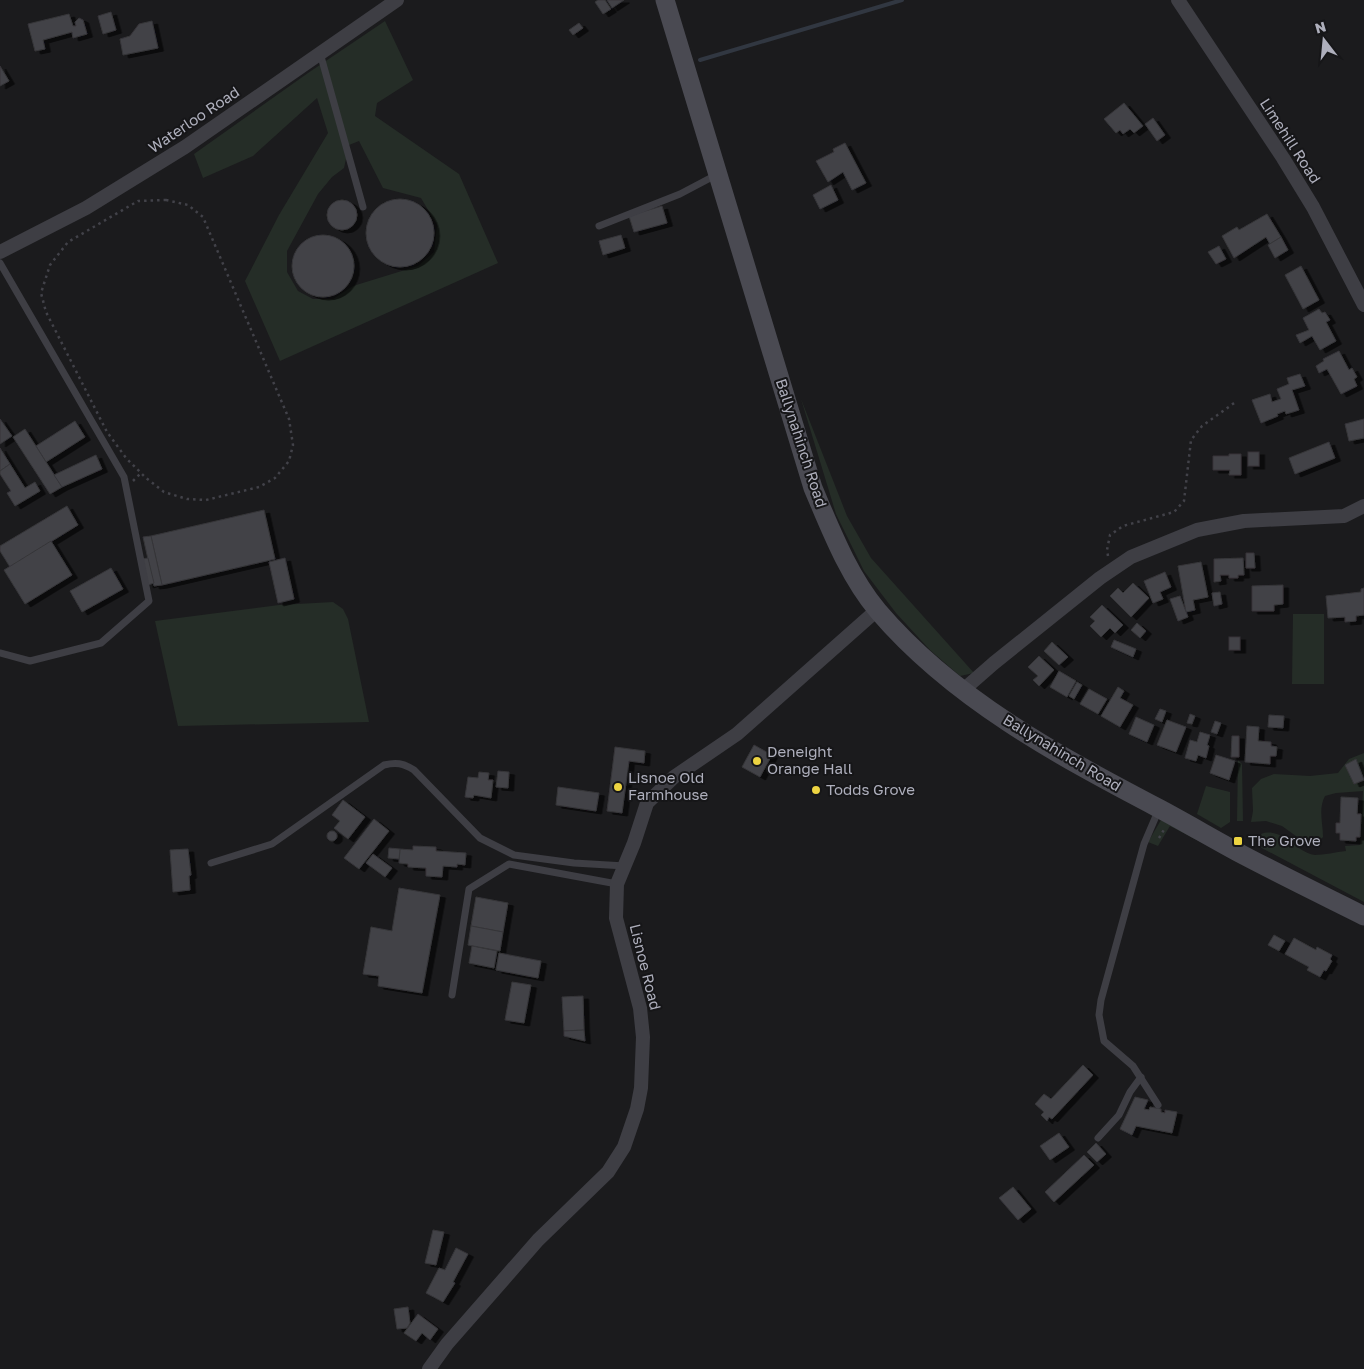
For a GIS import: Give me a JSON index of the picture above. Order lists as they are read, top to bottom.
{
  "streets": {
    "street": [
      "Waterloo Road",
      "Limehill Road",
      "Ballynahinch Road",
      "Lisnoe Road"
    ]
  },
  "crossings": [
    ["Ballynahinch Road", "Lisnoe Road"]
  ],
  "places": {
    "other": ["Deneight Orange Hall", "Lisnoe Old Farmhouse", "Todds Grove"],
    "transit": ["The Grove"]
  },
  "north": "top"
}
